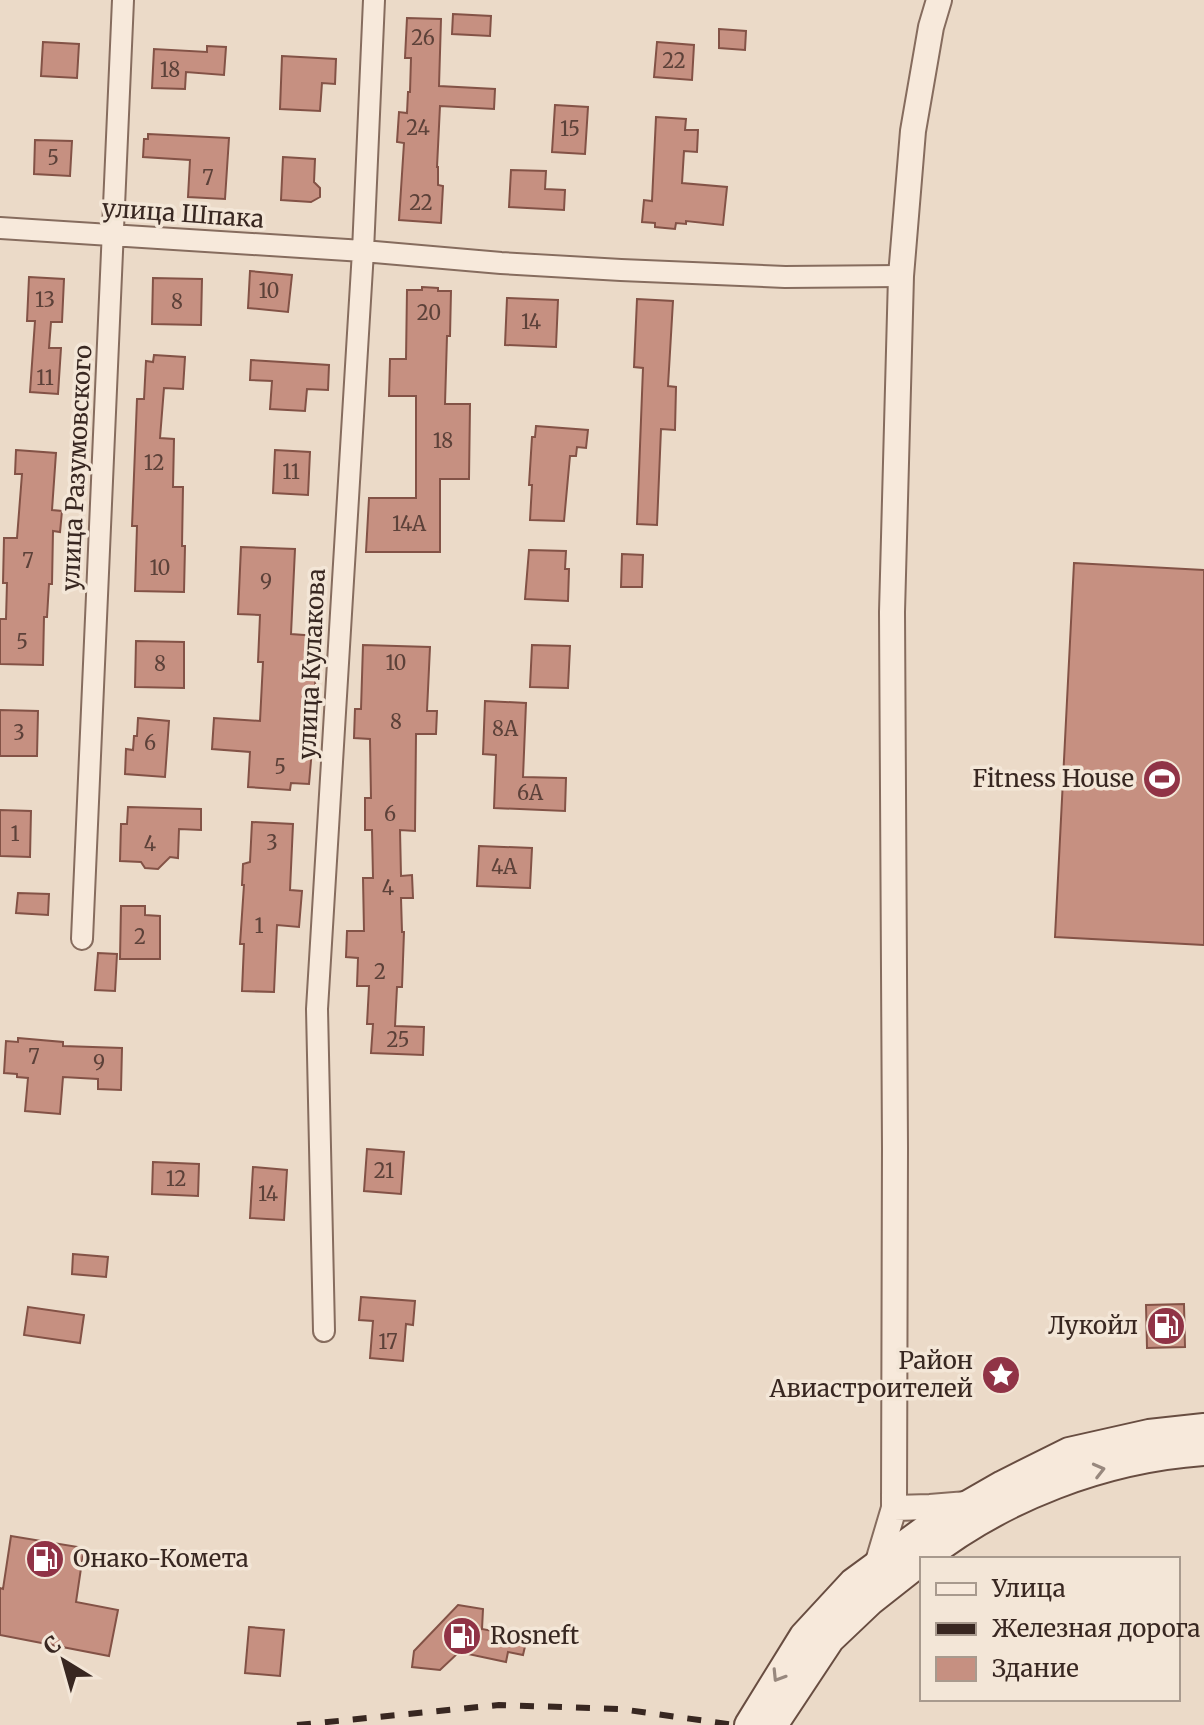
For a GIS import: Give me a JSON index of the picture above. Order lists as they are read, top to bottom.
{
  "streets": {
    "street": ["улица Шпака", "улица Разумовского", "улица Кулакова"]
  },
  "crossings": [
    ["улица Шпака", "улица Разумовского"],
    ["улица Шпака", "улица Кулакова"]
  ],
  "places": {
    "sports": ["Fitness House"],
    "fuel station": ["Лукойл", "Онако-Комета", "Rosneft"],
    "place": ["Район Авиастроителей"]
  },
  "house_numbers": [
    "26",
    "22",
    "18",
    "24",
    "15",
    "5",
    "7",
    "22",
    "10",
    "13",
    "8",
    "20",
    "14",
    "11",
    "18",
    "12",
    "11",
    "14А",
    "7",
    "10",
    "9",
    "5",
    "10",
    "8",
    "8",
    "8А",
    "3",
    "6",
    "5",
    "6А",
    "6",
    "1",
    "3",
    "4",
    "4А",
    "4",
    "1",
    "2",
    "2",
    "25",
    "7",
    "9",
    "21",
    "12",
    "14",
    "17"
  ],
  "legend": ["Улица", "Железная дорога", "Здание"],
  "north": "top left"
}
